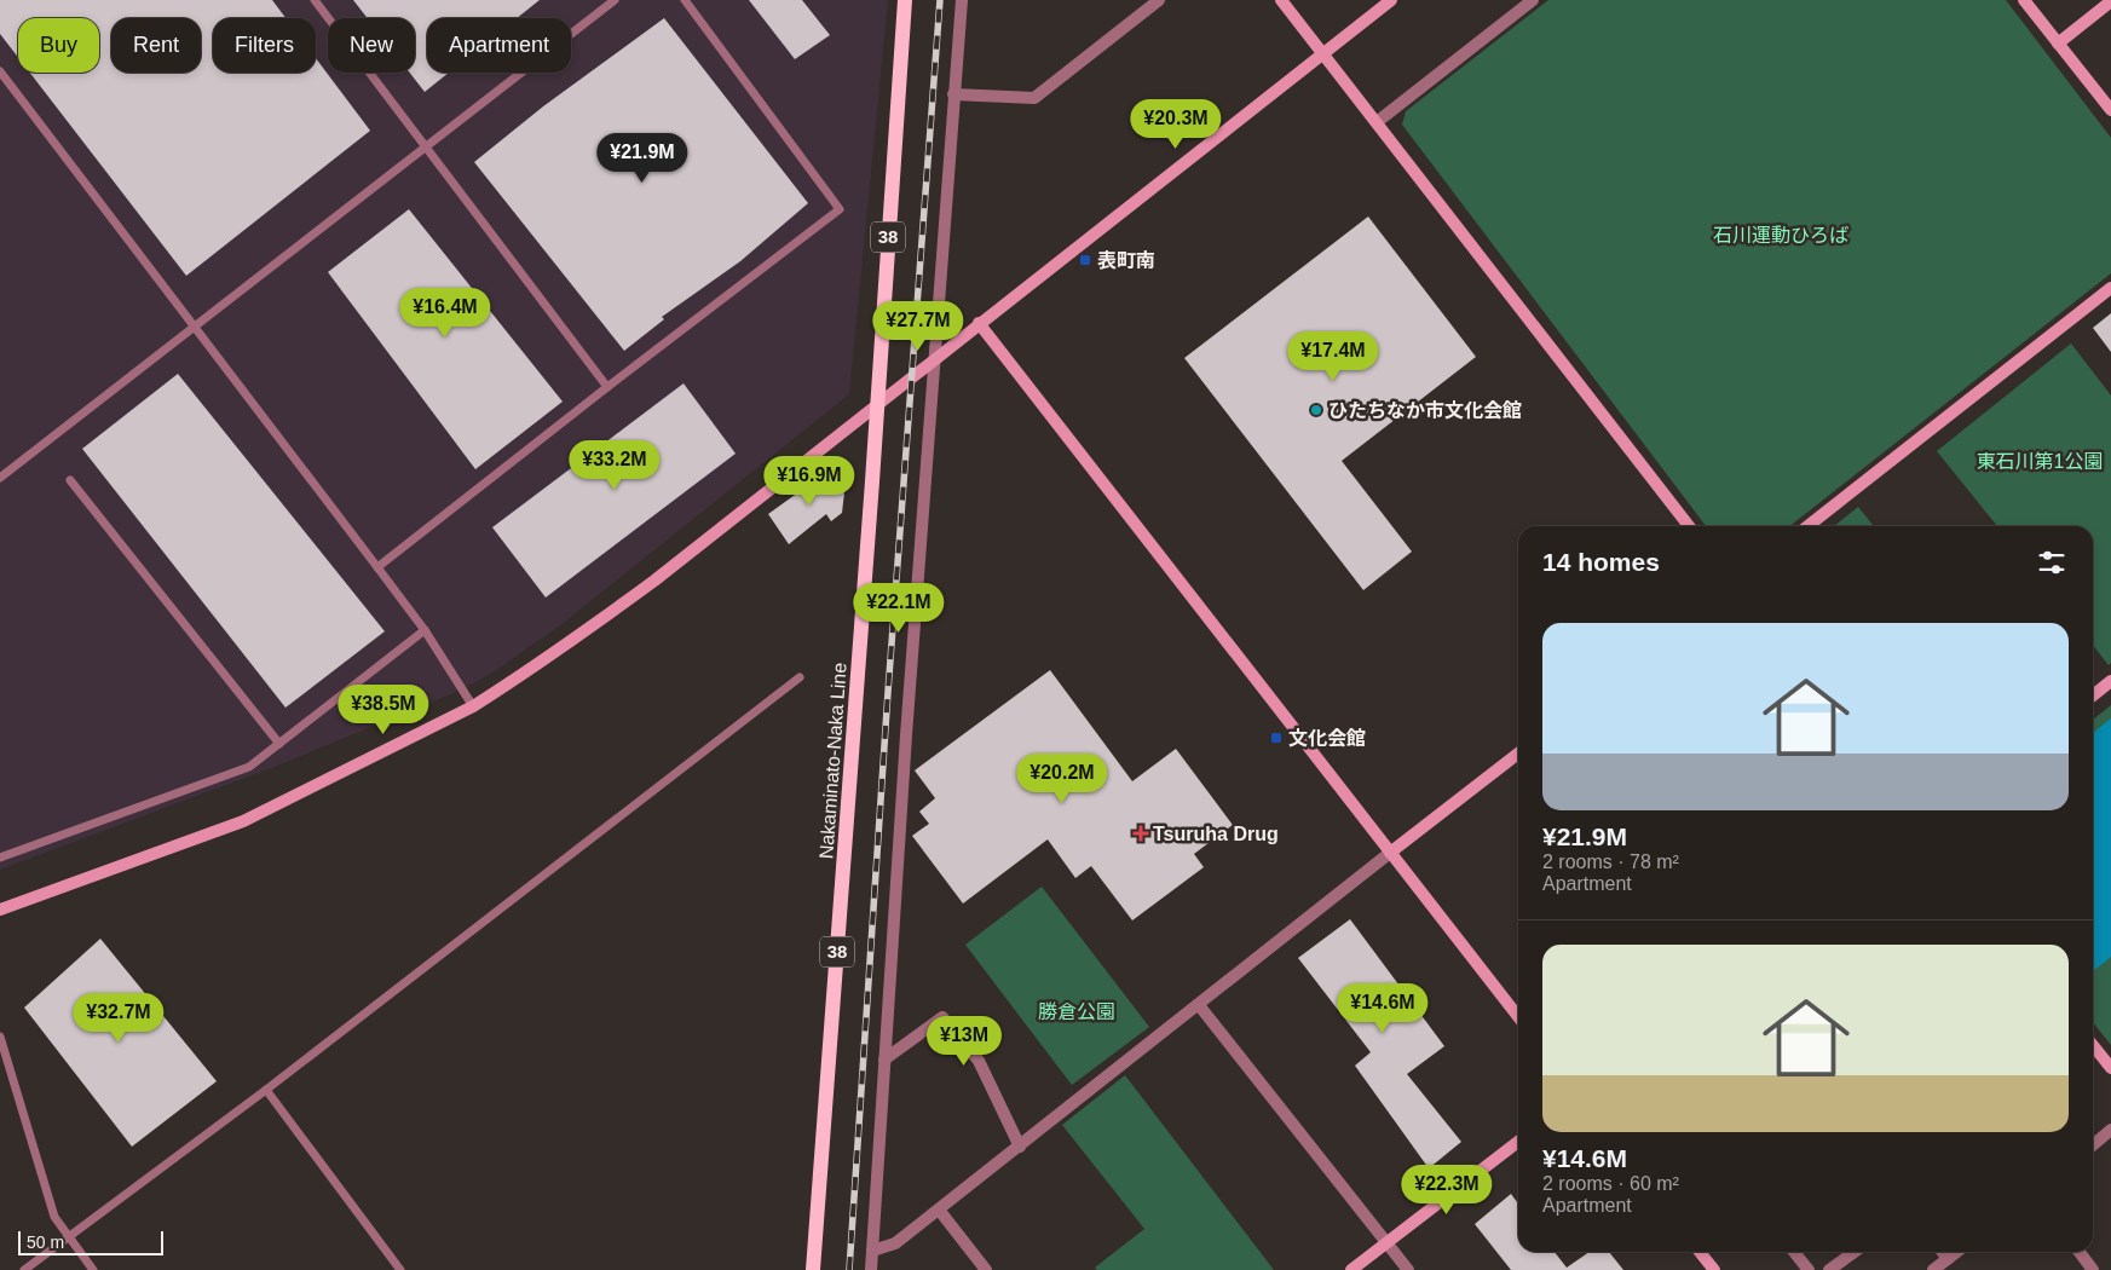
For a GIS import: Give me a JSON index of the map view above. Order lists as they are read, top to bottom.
{
  "streets": {
    "main road": ["38", "Nakaminato-Naka Line"]
  },
  "parks": ["石川運動ひろば", "東石川第1公園", "勝倉公園"],
  "places": {
    "transit": ["表町南", "文化会館"],
    "other": ["ひたちなか市文化会館"],
    "health": ["Tsuruha Drug"]
  },
  "scale_bar": "50 m",
  "page": {
    "chip": [
      "Buy",
      "Rent",
      "Filters",
      "New",
      "Apartment"
    ],
    "price": [
      "¥20.3M",
      "¥21.9M",
      "¥16.4M",
      "¥27.7M",
      "¥17.4M",
      "¥33.2M",
      "¥16.9M",
      "¥22.1M",
      "¥38.5M",
      "¥20.2M",
      "¥14.6M",
      "¥32.7M",
      "¥13M",
      "¥22.3M"
    ],
    "heading": "14 homes",
    "list": [
      {
        "name": "¥21.9M",
        "note": "2 rooms · 78 m² · Apartment"
      },
      {
        "name": "¥14.6M",
        "note": "2 rooms · 60 m² · Apartment"
      }
    ],
    "scale": "50 m"
  }
}
